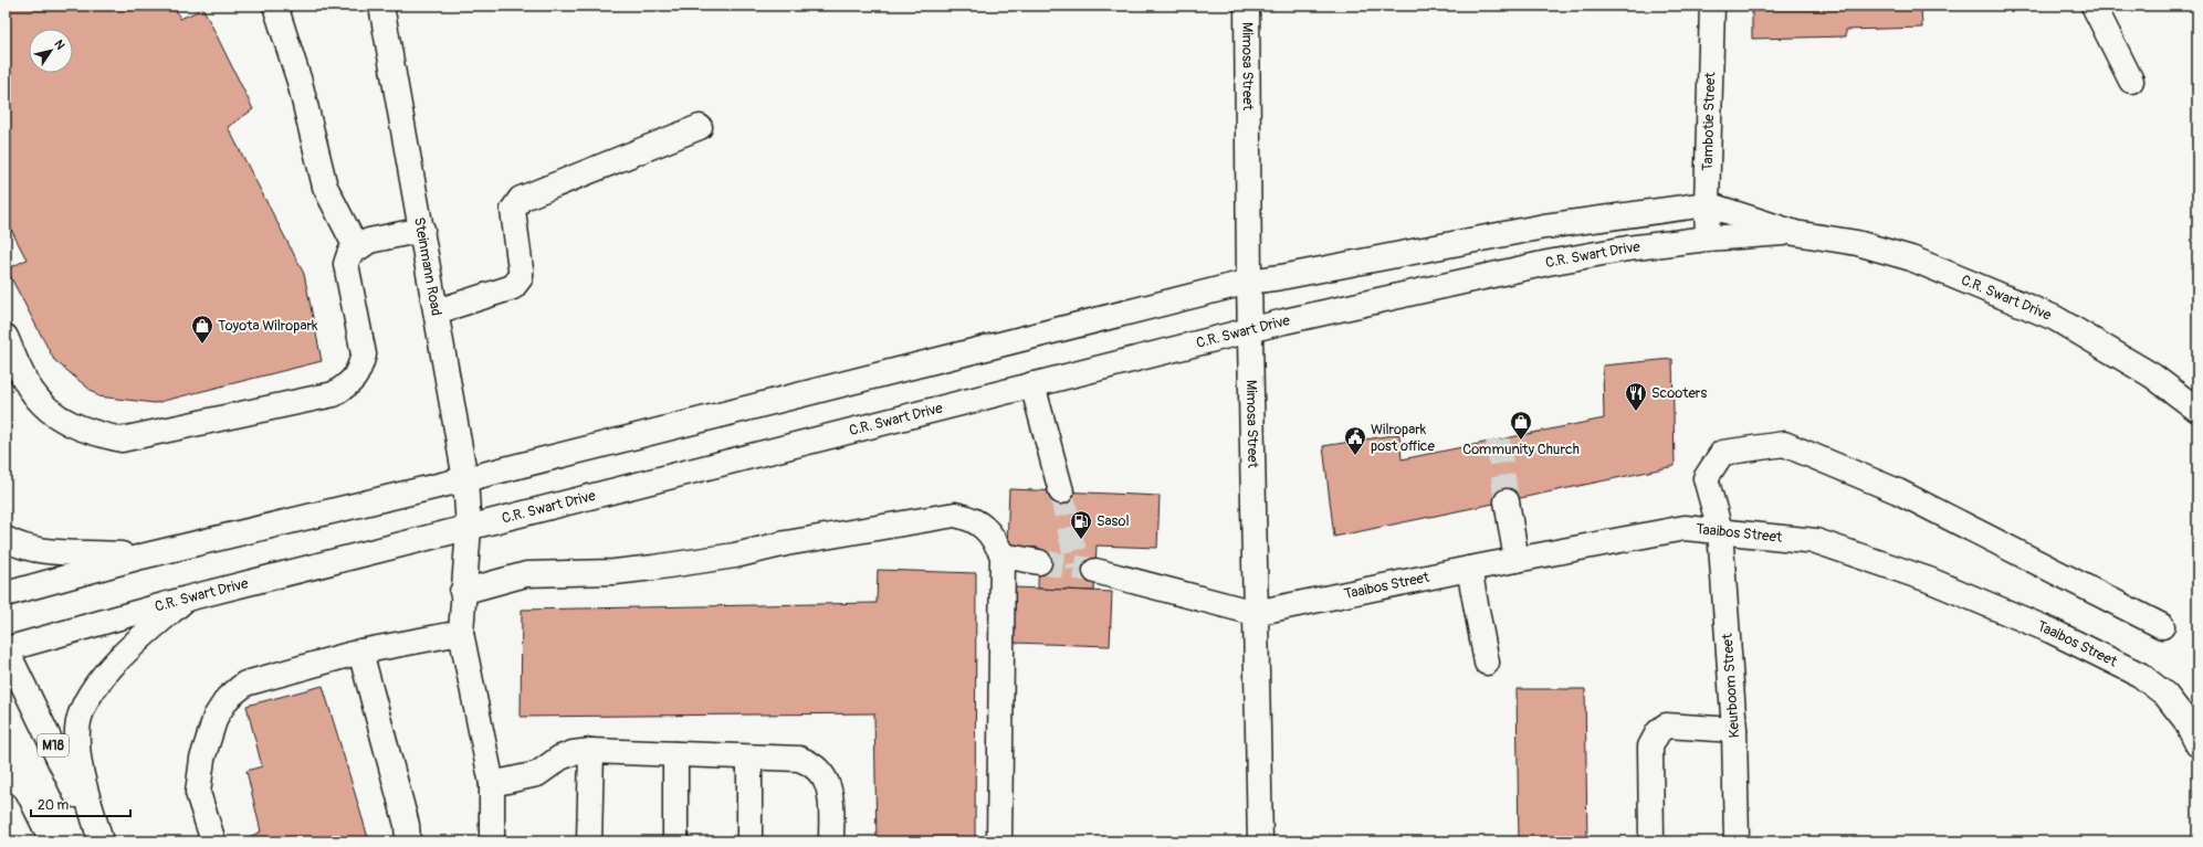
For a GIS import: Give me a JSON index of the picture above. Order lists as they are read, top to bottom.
{
  "streets": {
    "main road": [
      "Mimosa Street",
      "Tambotie Street",
      "C.R. Swart Drive",
      "Steinmann Road",
      "Taaibos Street",
      "Keurboom Street",
      "M18"
    ]
  },
  "crossings": [
    ["Mimosa Street", "C.R. Swart Drive"],
    ["Mimosa Street", "Taaibos Street"],
    ["Tambotie Street", "C.R. Swart Drive"],
    ["C.R. Swart Drive", "Steinmann Road"],
    ["C.R. Swart Drive", "M18"],
    ["Taaibos Street", "Keurboom Street"]
  ],
  "places": {
    "shop": ["Toyota Wilropark", "Community Church"],
    "restaurant": ["Scooters"],
    "public building": ["Wilropark post office"],
    "fuel station": ["Sasol"]
  },
  "scale_bar": "20 m",
  "north": "top right"
}
